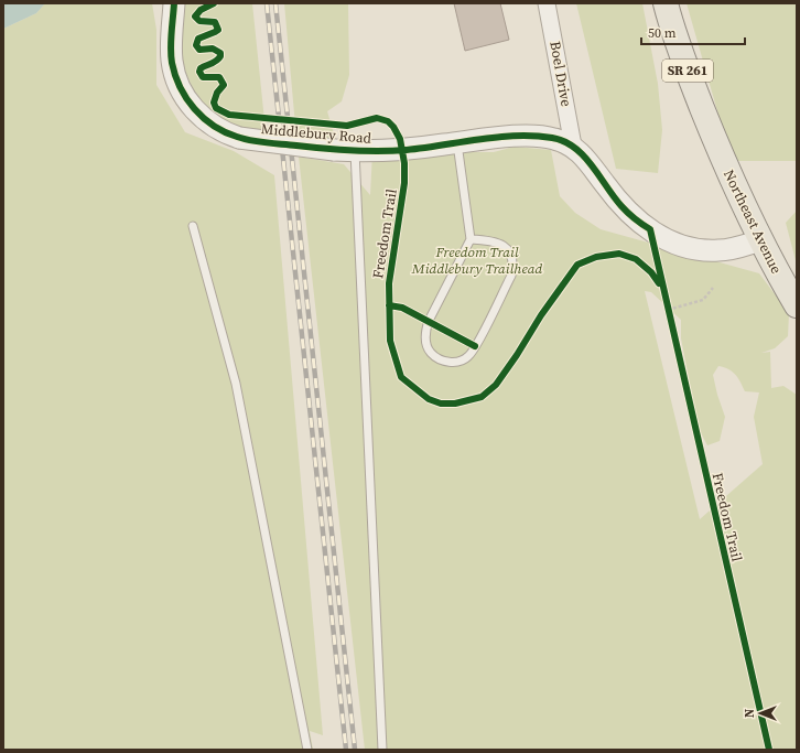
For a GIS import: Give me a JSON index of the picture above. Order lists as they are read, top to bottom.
{
  "streets": {
    "main road": ["SR 261", "Northeast Avenue"],
    "street": ["Boel Drive", "Middlebury Road"],
    "cycle path": ["Freedom Trail"]
  },
  "crossings": [
    ["Boel Drive", "Middlebury Road"],
    ["Middlebury Road", "Northeast Avenue"]
  ],
  "parks": ["Freedom Trail Middlebury Trailhead"],
  "scale_bar": "50 m",
  "north": "left"
}
